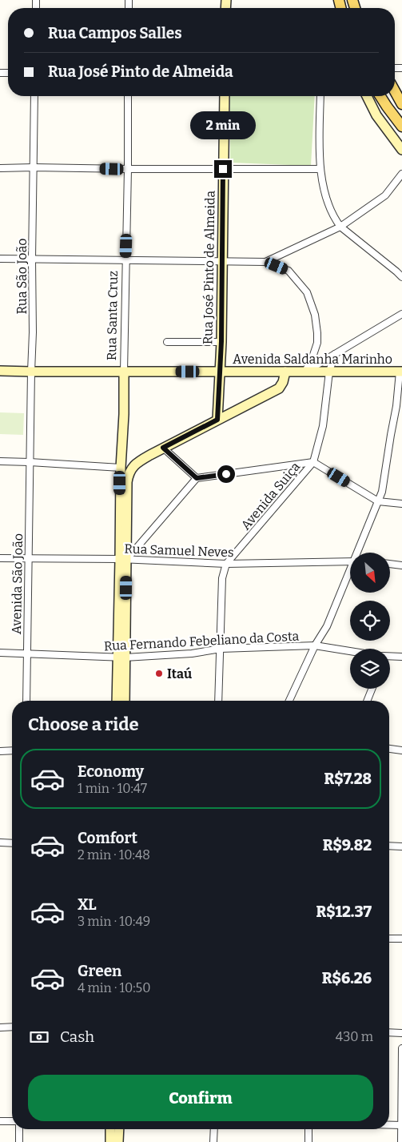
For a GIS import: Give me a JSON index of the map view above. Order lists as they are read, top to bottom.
{
  "streets": {
    "main road": ["Rua José Pinto de Almeida", "Rua Santa Cruz", "Avenida Saldanha Marinho"],
    "street": [
      "Rua São João",
      "Avenida Suiça",
      "Rua Samuel Neves",
      "Avenida São João",
      "Rua Fernando Febeliano da Costa"
    ]
  },
  "crossings": [
    ["Rua José Pinto de Almeida", "Avenida Saldanha Marinho"],
    ["Rua São João", "Avenida Saldanha Marinho"],
    ["Rua São João", "Avenida São João"],
    ["Rua Santa Cruz", "Avenida Saldanha Marinho"],
    ["Rua Santa Cruz", "Rua Samuel Neves"],
    ["Avenida Suiça", "Rua Samuel Neves"],
    ["Avenida Suiça", "Rua Fernando Febeliano da Costa"],
    ["Rua Samuel Neves", "Avenida São João"],
    ["Avenida São João", "Rua Fernando Febeliano da Costa"]
  ],
  "places": ["Itaú"],
  "north": "bottom right",
  "page": {
    "banner": ["Rua Campos Salles", "Rua José Pinto de Almeida"],
    "bubble": "2 min",
    "heading": "Choose a ride",
    "list": [
      {
        "name": "Economy",
        "note": "1 min · 10:47",
        "value": "R$7.28"
      },
      {
        "name": "Comfort",
        "note": "2 min · 10:48",
        "value": "R$9.82"
      },
      {
        "name": "XL",
        "note": "3 min · 10:49",
        "value": "R$12.37"
      },
      {
        "name": "Green",
        "note": "4 min · 10:50",
        "value": "R$6.26"
      }
    ],
    "pay": ["Cash", "430 m"],
    "buttons": "Confirm"
  }
}
